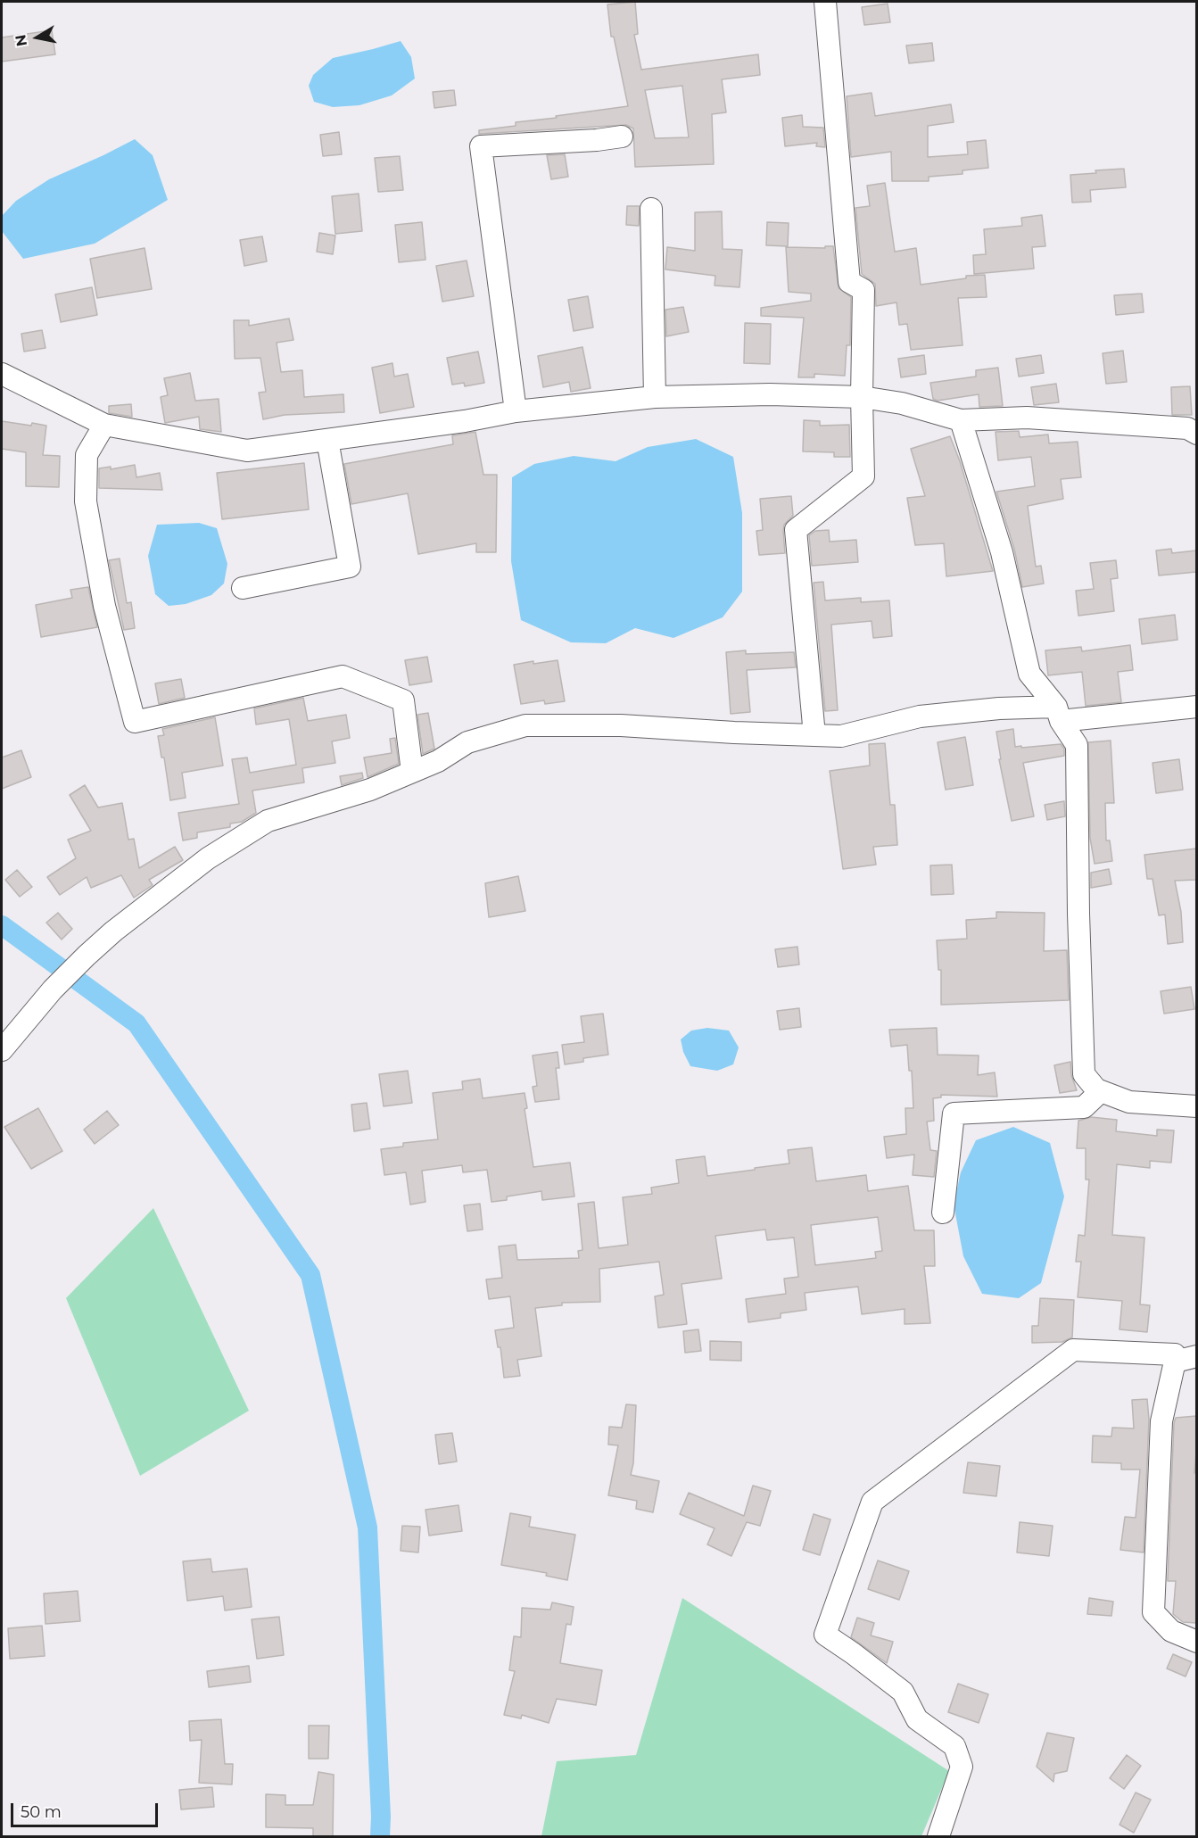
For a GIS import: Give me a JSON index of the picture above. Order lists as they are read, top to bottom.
{
  "scale_bar": "50 m",
  "north": "left"
}
